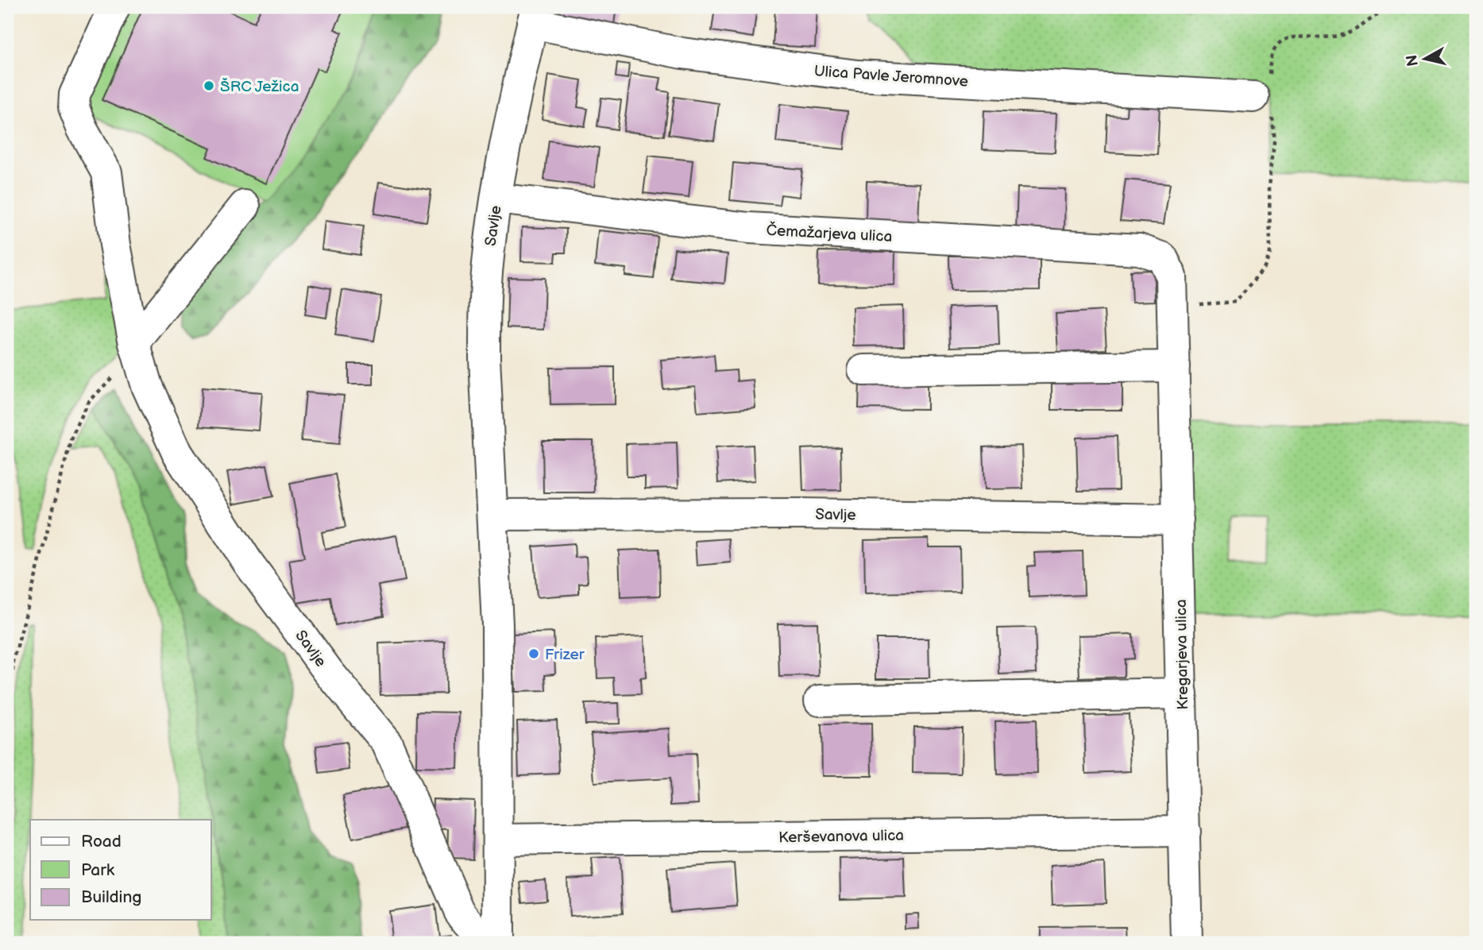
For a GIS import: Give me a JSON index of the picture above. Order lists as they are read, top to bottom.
{
  "streets": {
    "street": [
      "Ulica Pavle Jeromnove",
      "Savlje",
      "Čemažarjeva ulica",
      "Kregarjeva ulica",
      "Kerševanova ulica"
    ]
  },
  "crossings": [
    ["Ulica Pavle Jeromnove", "Savlje"],
    ["Savlje", "Čemažarjeva ulica"],
    ["Savlje", "Kregarjeva ulica"],
    ["Savlje", "Kerševanova ulica"],
    ["Čemažarjeva ulica", "Kregarjeva ulica"],
    ["Kregarjeva ulica", "Kerševanova ulica"]
  ],
  "places": ["ŠRC Ježica", "Frizer"],
  "legend": ["Road", "Park", "Building"],
  "north": "left"
}
